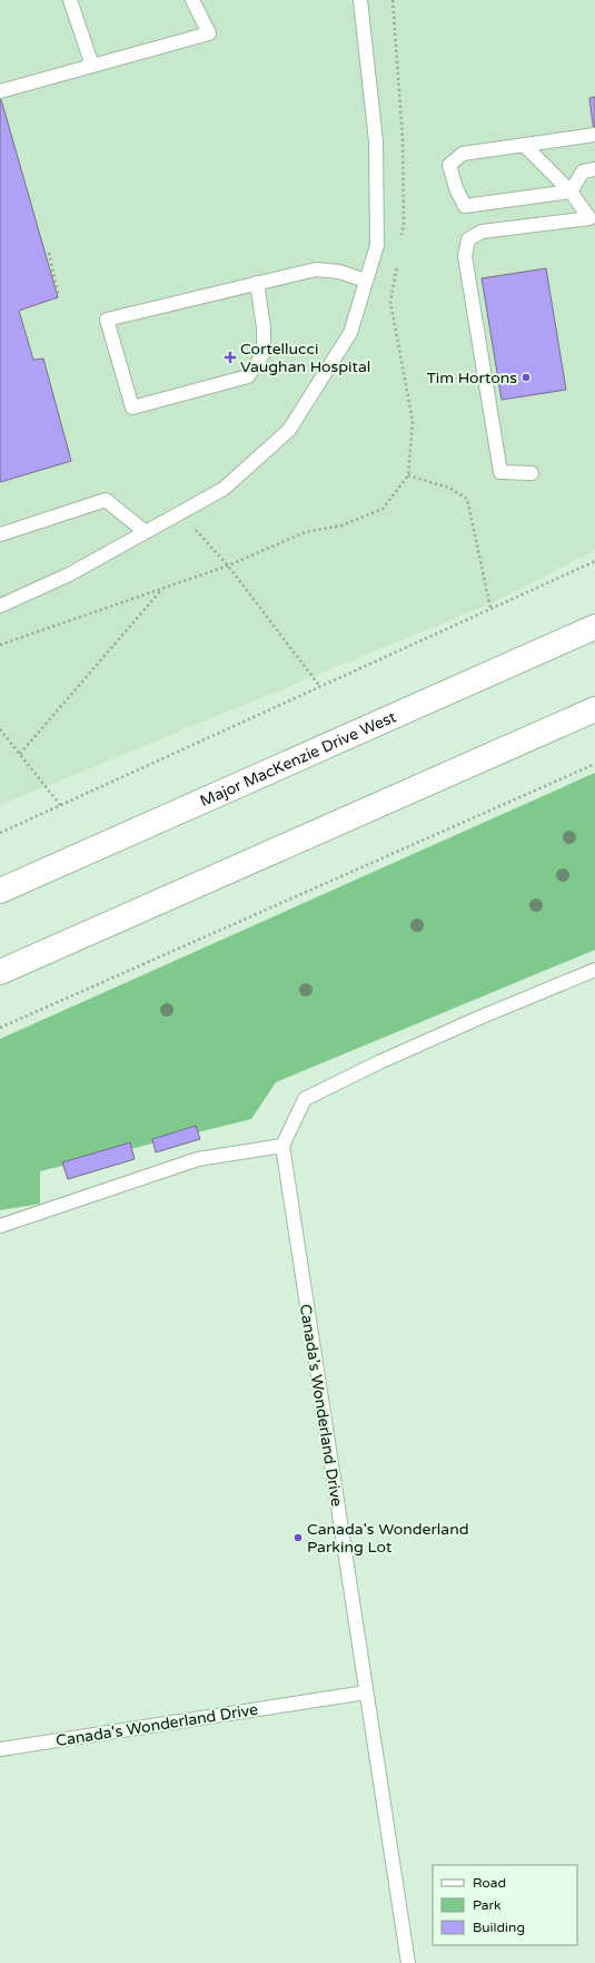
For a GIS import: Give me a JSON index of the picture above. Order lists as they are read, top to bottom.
{
  "streets": {
    "main road": ["Major MacKenzie Drive West"],
    "lane": ["Canada's Wonderland Drive"]
  },
  "places": {
    "health": ["Cortellucci Vaughan Hospital"],
    "other": ["Tim Hortons", "Canada's Wonderland Parking Lot"]
  },
  "legend": ["Road", "Park", "Building"]
}
